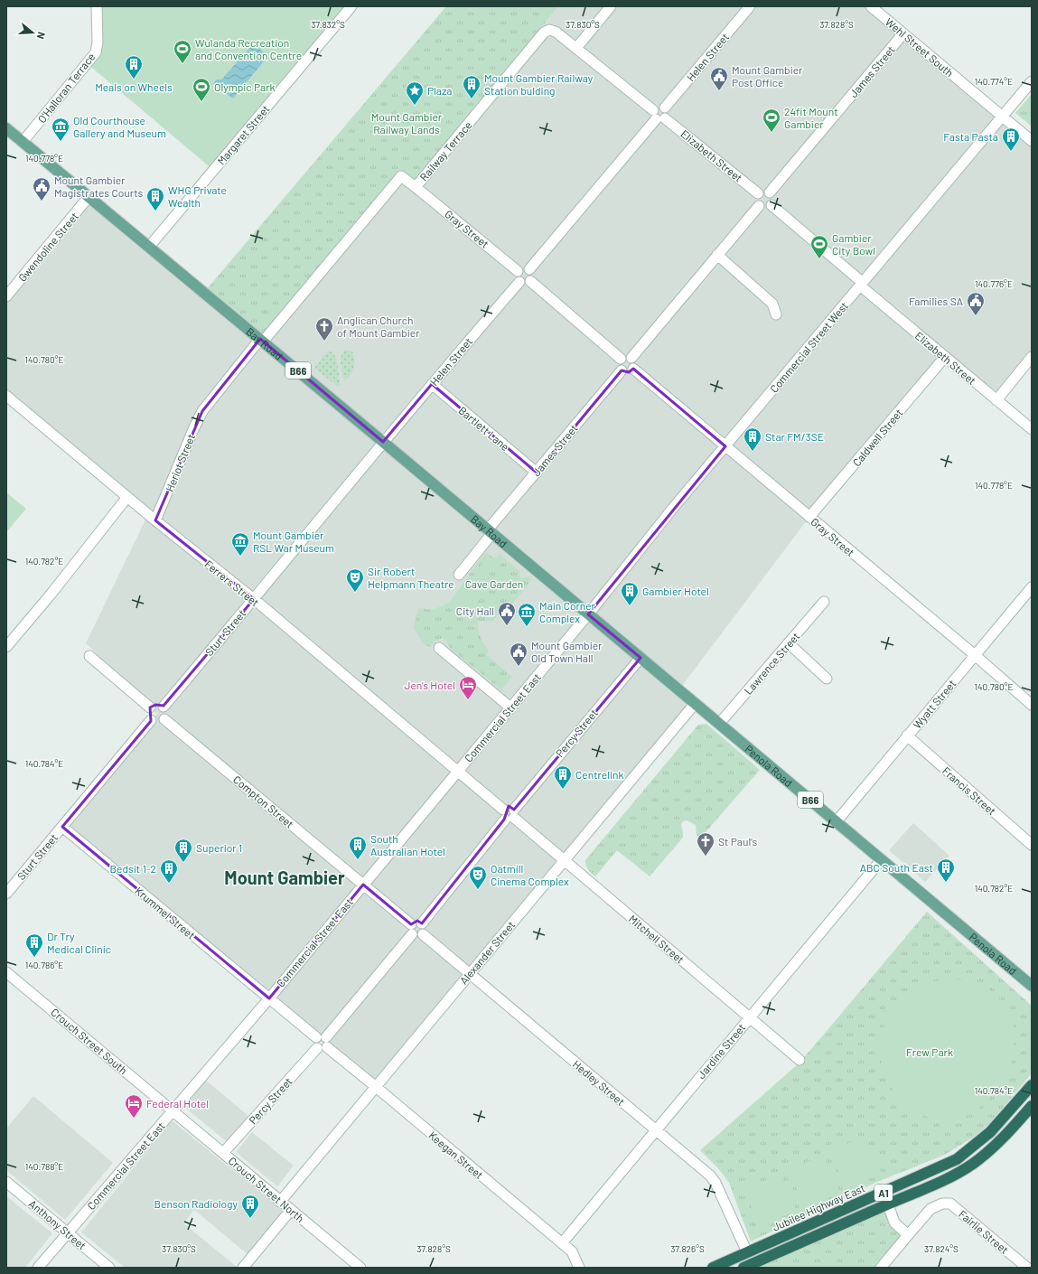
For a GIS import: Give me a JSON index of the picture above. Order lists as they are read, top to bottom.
{
  "streets": {
    "highway": ["A1", "Jubilee Highway East"],
    "main road": ["Bay Road", "B66", "Penola Road"],
    "street": [
      "Wehl Street South",
      "Helen Street",
      "James Street",
      "O'Halloran Terrace",
      "Margaret Street",
      "Railway Terrace",
      "Elizabeth Street",
      "Gray Street",
      "Gwendoline Street",
      "Commercial Street West",
      "Bartlett Lane",
      "Caldwell Street",
      "Heriot Street",
      "Ferrers Street",
      "Sturt Street",
      "Lawrence Street",
      "Wyatt Street",
      "Commercial Street East",
      "Percy Street",
      "Francis Street",
      "Compton Street",
      "Krummel Street",
      "Mitchell Street",
      "Alexander Street",
      "Crouch Street South",
      "Jardine Street",
      "Hedley Street",
      "Keegan Street",
      "Crouch Street North",
      "Anthony Street",
      "Fairlie Street"
    ]
  },
  "crossings": [
    ["Wehl Street South", "James Street"],
    ["Wehl Street South", "Commercial Street West"],
    ["Helen Street", "Elizabeth Street"],
    ["Helen Street", "Gray Street"],
    ["Helen Street", "Bay Road"],
    ["Helen Street", "Bartlett Lane"],
    ["Helen Street", "Sturt Street"],
    ["James Street", "Elizabeth Street"],
    ["James Street", "Gray Street"],
    ["James Street", "Bay Road"],
    ["James Street", "Bartlett Lane"],
    ["O'Halloran Terrace", "Bay Road"],
    ["Margaret Street", "Bay Road"],
    ["Railway Terrace", "Elizabeth Street"],
    ["Railway Terrace", "Gray Street"],
    ["Railway Terrace", "Bay Road"],
    ["Railway Terrace", "Heriot Street"],
    ["Elizabeth Street", "Commercial Street West"],
    ["Elizabeth Street", "Caldwell Street"],
    ["Gray Street", "Commercial Street West"],
    ["Gray Street", "Caldwell Street"],
    ["Gray Street", "Wyatt Street"],
    ["Gwendoline Street", "Bay Road"],
    ["Bay Road", "Commercial Street West"],
    ["Bay Road", "Heriot Street"],
    ["Bay Road", "Sturt Street"],
    ["Bay Road", "Commercial Street East"],
    ["Bay Road", "Penola Road"],
    ["Commercial Street West", "Commercial Street East"],
    ["Commercial Street West", "Penola Road"],
    ["Heriot Street", "Ferrers Street"],
    ["Ferrers Street", "Sturt Street"],
    ["Ferrers Street", "Commercial Street East"],
    ["Ferrers Street", "Mitchell Street"],
    ["Sturt Street", "Compton Street"],
    ["Sturt Street", "Krummel Street"],
    ["Lawrence Street", "Penola Road"],
    ["Wyatt Street", "Penola Road"],
    ["Wyatt Street", "Francis Street"],
    ["Commercial Street East", "Penola Road"],
    ["Commercial Street East", "Compton Street"],
    ["Commercial Street East", "Krummel Street"],
    ["Commercial Street East", "Mitchell Street"],
    ["Commercial Street East", "Crouch Street South"],
    ["Commercial Street East", "Crouch Street North"],
    ["Commercial Street East", "Anthony Street"],
    ["Percy Street", "Penola Road"],
    ["Percy Street", "Mitchell Street"],
    ["Percy Street", "Hedley Street"],
    ["Percy Street", "Keegan Street"],
    ["Percy Street", "Crouch Street North"],
    ["Penola Road", "Alexander Street"],
    ["Penola Road", "Jardine Street"],
    ["Mitchell Street", "Alexander Street"],
    ["Mitchell Street", "Jardine Street"],
    ["Alexander Street", "Hedley Street"],
    ["Alexander Street", "Keegan Street"],
    ["Alexander Street", "Crouch Street North"],
    ["Crouch Street South", "Crouch Street North"],
    ["Jardine Street", "Hedley Street"],
    ["Jardine Street", "Keegan Street"],
    ["Hedley Street", "Jubilee Highway East"]
  ],
  "districts": ["Mount Gambier"],
  "parks": ["Mount Gambier Railway Lands", "Cave Garden", "Frew Park"],
  "places": {
    "sports": [
      "Wulanda Recreation and Convention Centre",
      "Olympic Park",
      "24fit Mount Gambier",
      "Gambier City Bowl"
    ],
    "building": [
      "Meals on Wheels",
      "Mount Gambier Railway Station bulding",
      "Fasta Pasta",
      "WHG Private Wealth",
      "Star FM/3SE",
      "Gambier Hotel",
      "Centrelink",
      "South Australian Hotel",
      "Superior 1",
      "ABC South East",
      "Bedsit 1-2",
      "Dr Try Medical Clinic",
      "Benson Radiology"
    ],
    "public building": [
      "Mount Gambier Post Office",
      "Mount Gambier Magistrates Courts",
      "Families SA",
      "City Hall",
      "Mount Gambier Old Town Hall"
    ],
    "place": ["Plaza"],
    "museum": ["Old Courthouse Gallery and Museum", "Mount Gambier RSL War Museum", "Main Corner Complex"],
    "church": ["Anglican Church of Mount Gambier", "St Paul's"],
    "theatre": ["Sir Robert Helpmann Theatre", "Oatmill Cinema Complex"],
    "hotel": ["Jen's Hotel", "Federal Hotel"]
  },
  "north": "right",
  "coordinates": [
    "37.832°S",
    "37.830°S",
    "37.828°S",
    "140.774°E",
    "140.778°E",
    "140.776°E",
    "140.780°E",
    "140.782°E",
    "140.784°E",
    "140.786°E",
    "140.788°E",
    "37.826°S",
    "37.824°S"
  ]
}
